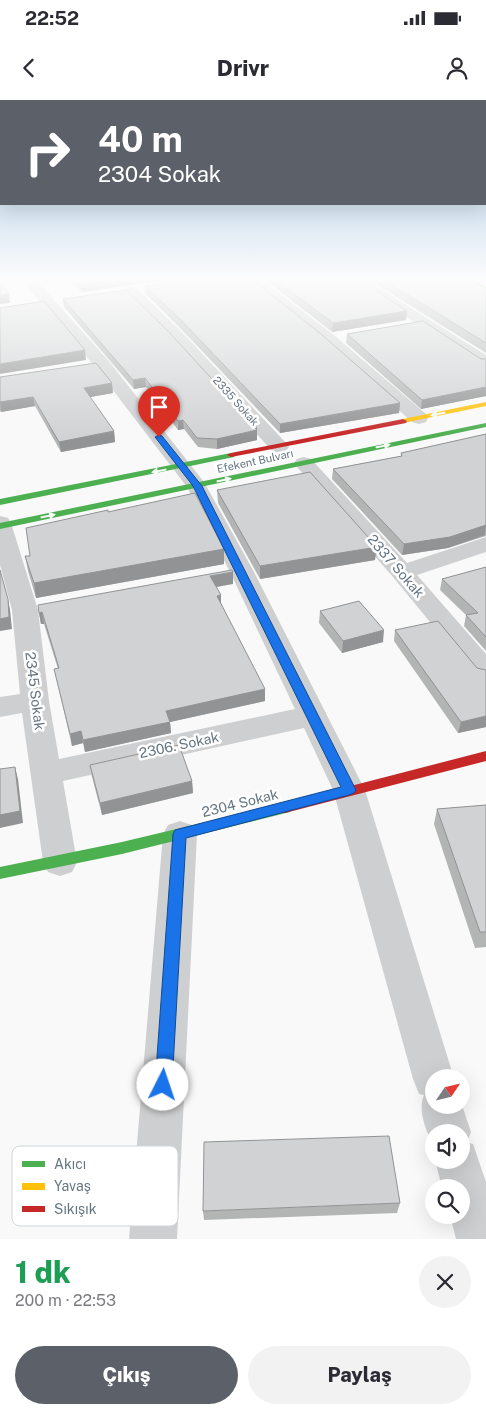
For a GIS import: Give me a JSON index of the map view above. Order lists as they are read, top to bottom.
{
  "streets": {
    "street": [
      "2335 Sokak",
      "Efekent Bulvarı",
      "2337 Sokak",
      "2345 Sokak",
      "2306. Sokak",
      "2304 Sokak"
    ]
  },
  "crossings": [
    ["2335 Sokak", "Efekent Bulvarı"],
    ["Efekent Bulvarı", "2337 Sokak"],
    ["Efekent Bulvarı", "2345 Sokak"],
    ["2345 Sokak", "2306. Sokak"],
    ["2345 Sokak", "2304 Sokak"]
  ],
  "legend": ["Akıcı", "Yavaş", "Sıkışık"],
  "north": "top right",
  "page": {
    "status": "22:52",
    "header": "Drivr",
    "turn": ["40 m", "2304 Sokak"],
    "heading": ["1 dk", "200 m · 22:53"],
    "buttons": ["Çıkış", "Paylaş"]
  }
}
